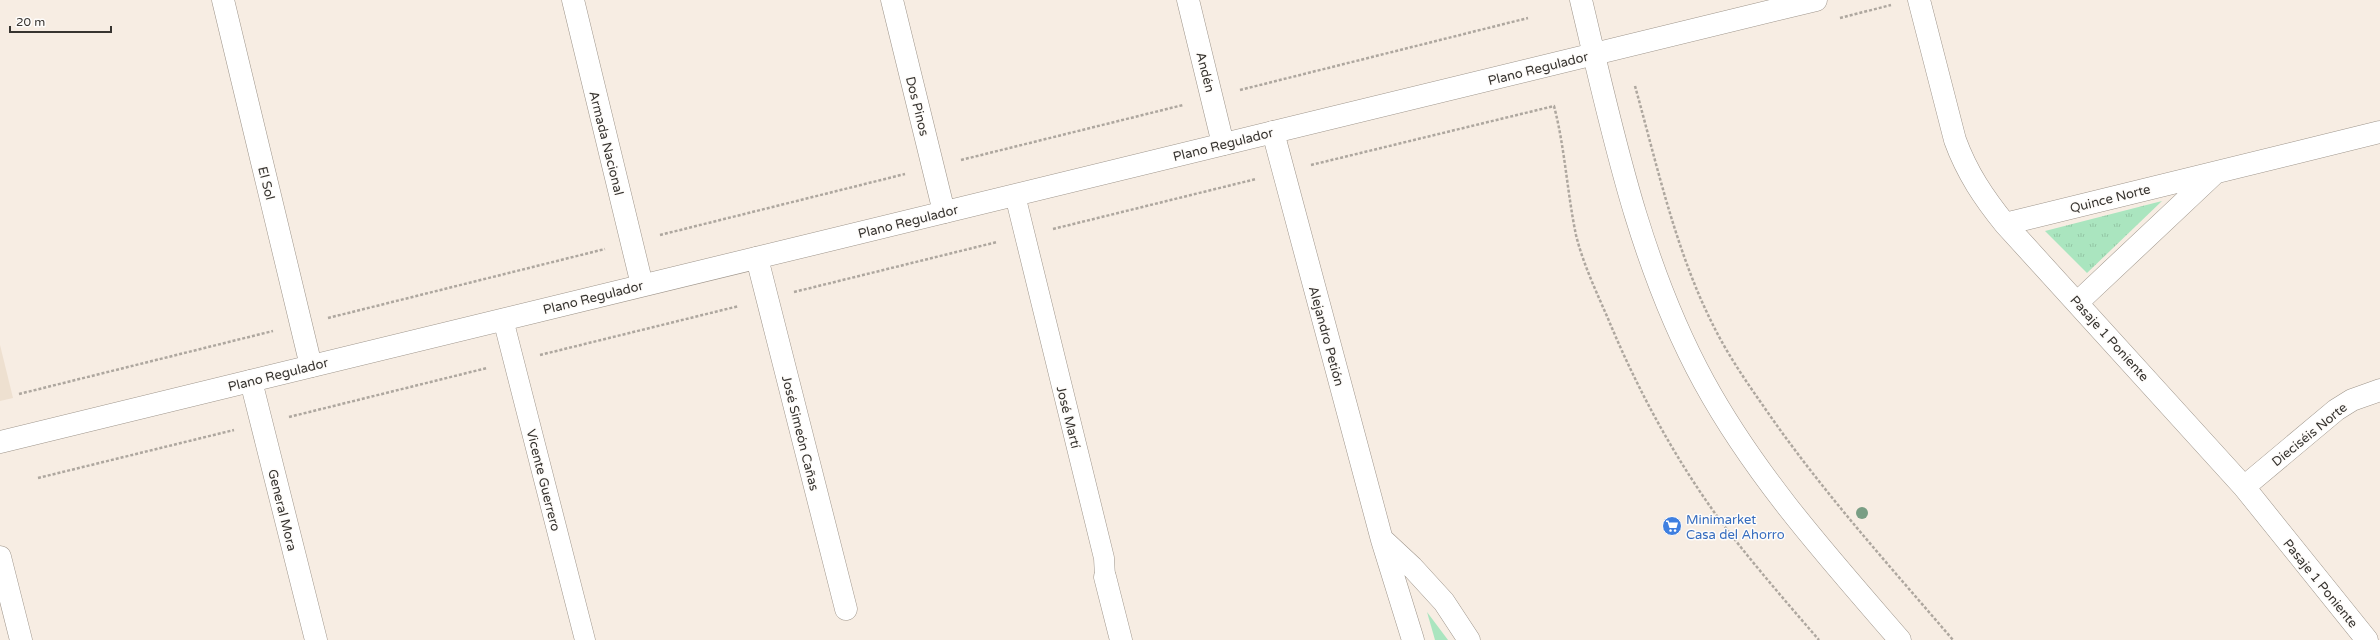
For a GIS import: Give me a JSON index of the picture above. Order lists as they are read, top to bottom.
{
  "streets": {
    "street": [
      "Plano Regulador",
      "Andén",
      "Dos Pinos",
      "Armada Nacional",
      "El Sol",
      "Quince Norte",
      "Alejandro Petión",
      "Pasaje 1 Poniente",
      "José Martí",
      "José Simeón Cañas",
      "Dieciséis Norte",
      "Vicente Guerrero",
      "General Mora"
    ]
  },
  "crossings": [
    ["Plano Regulador", "Andén"],
    ["Plano Regulador", "Dos Pinos"],
    ["Plano Regulador", "Armada Nacional"],
    ["Plano Regulador", "El Sol"],
    ["Plano Regulador", "Alejandro Petión"],
    ["Plano Regulador", "José Martí"],
    ["Plano Regulador", "José Simeón Cañas"],
    ["Plano Regulador", "Vicente Guerrero"],
    ["Plano Regulador", "General Mora"],
    ["Quince Norte", "Pasaje 1 Poniente"],
    ["Pasaje 1 Poniente", "Dieciséis Norte"]
  ],
  "places": {
    "supermarket": ["Minimarket Casa del Ahorro"]
  },
  "scale_bar": "20 m"
}
